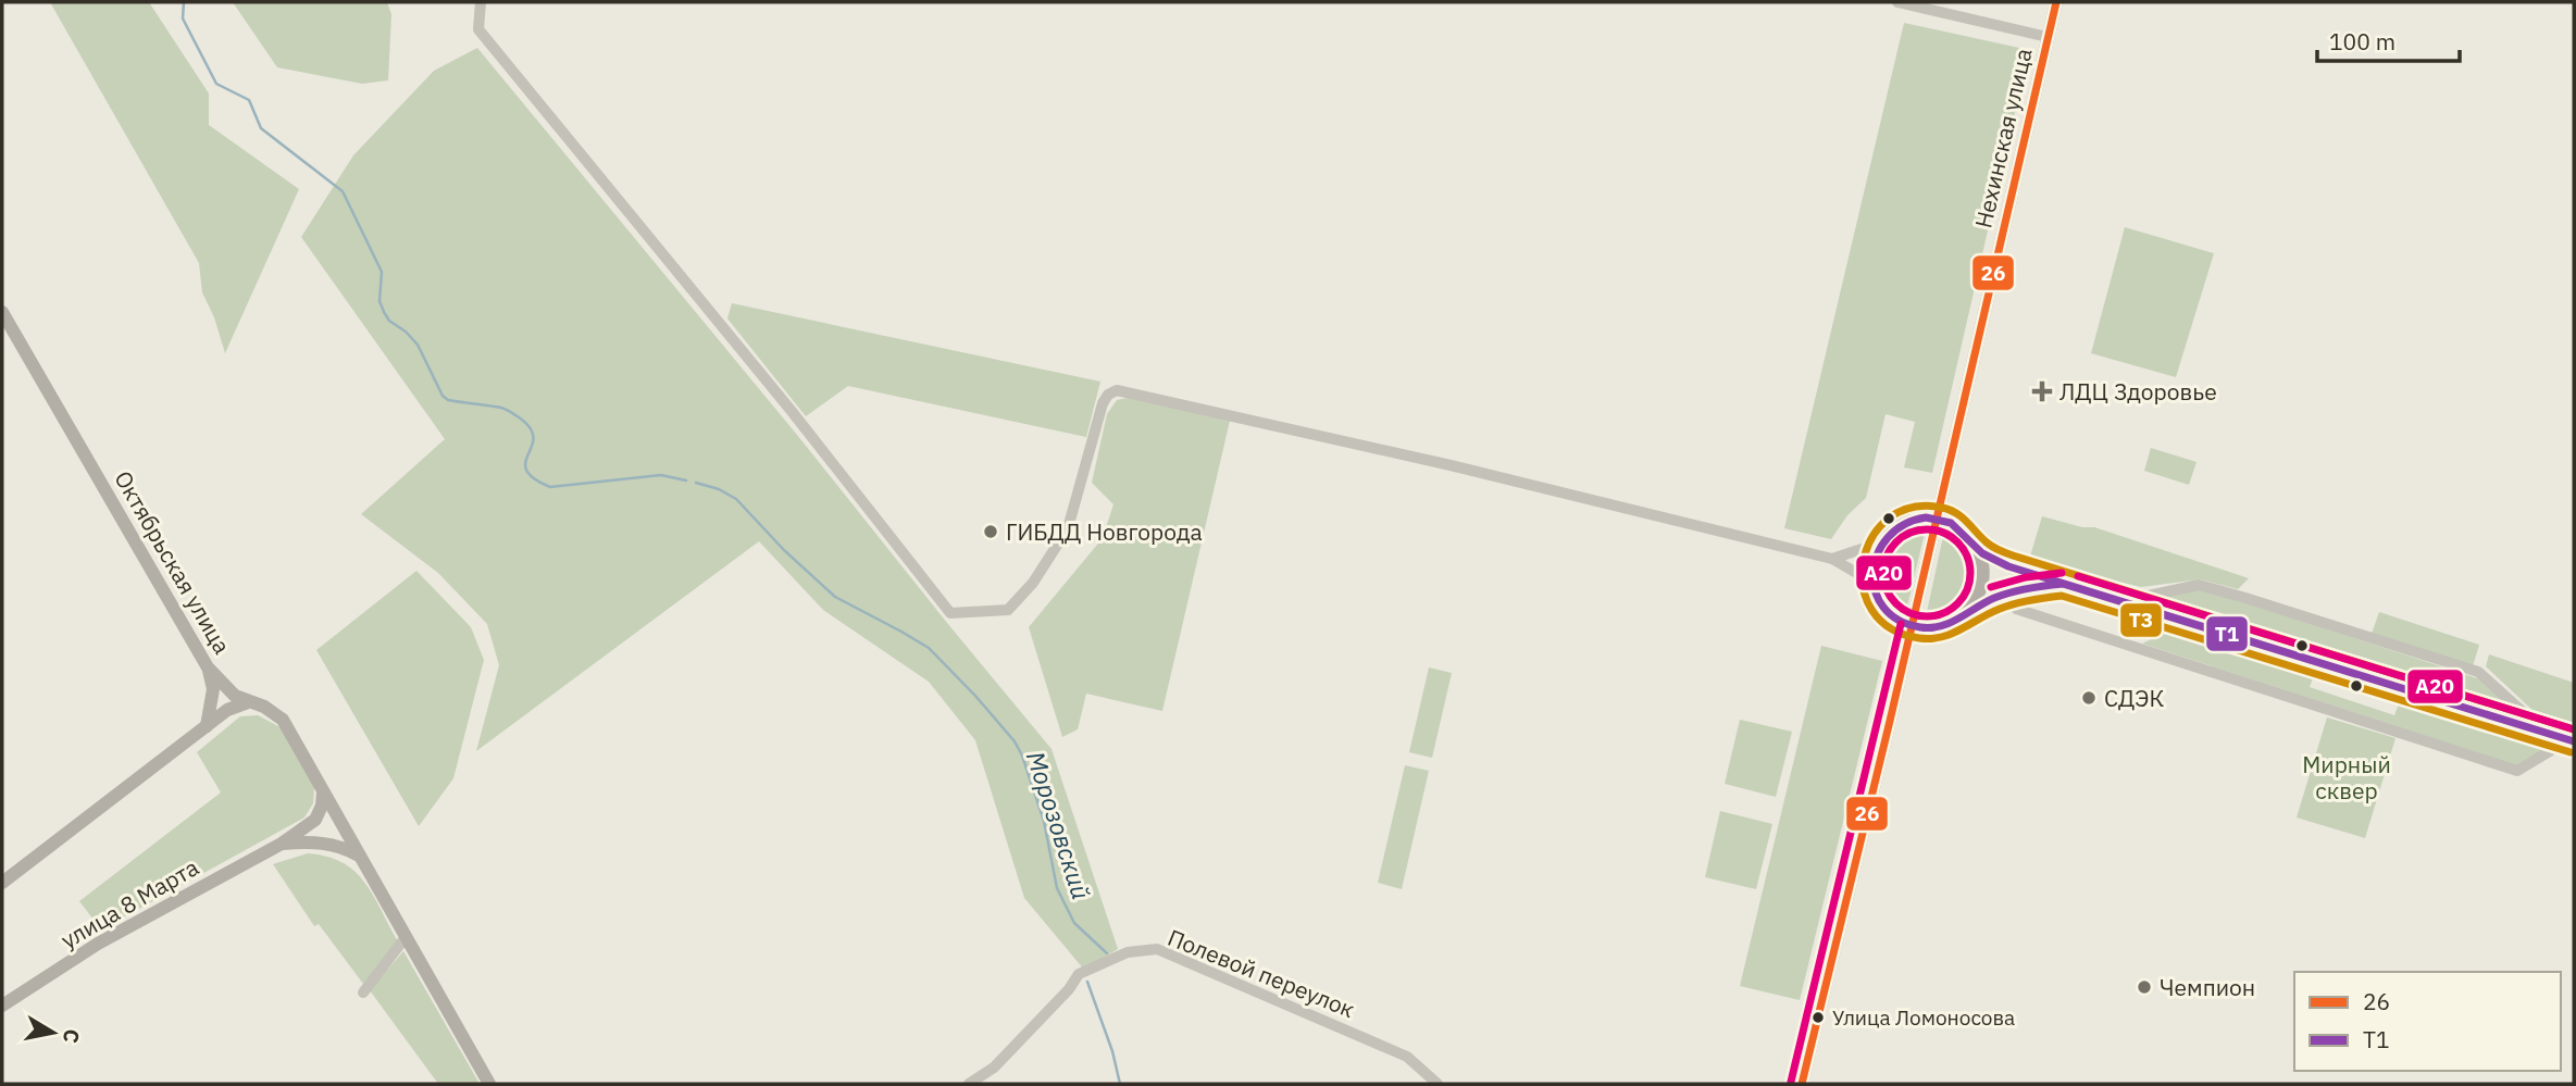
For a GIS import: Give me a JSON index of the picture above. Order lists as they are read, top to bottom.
{
  "streets": {
    "main road": ["Нехинская улица", "Октябрьская улица", "улица 8 Марта"],
    "street": ["Полевой переулок"]
  },
  "crossings": [
    ["Октябрьская улица", "улица 8 Марта"]
  ],
  "water": ["Морозовский"],
  "parks": ["Мирный сквер"],
  "places": {
    "health": ["ЛДЦ Здоровье"],
    "other": [
      "ГИБДД Новгорода",
      "СДЭК",
      "Чемпион",
      "Улица Ломоносова"
    ]
  },
  "lines": [
    "transit line 26",
    "transit line Т3",
    "transit line Т1",
    "transit line А20"
  ],
  "legend": ["26", "Т1"],
  "scale_bar": "100 m",
  "north": "right"
}
